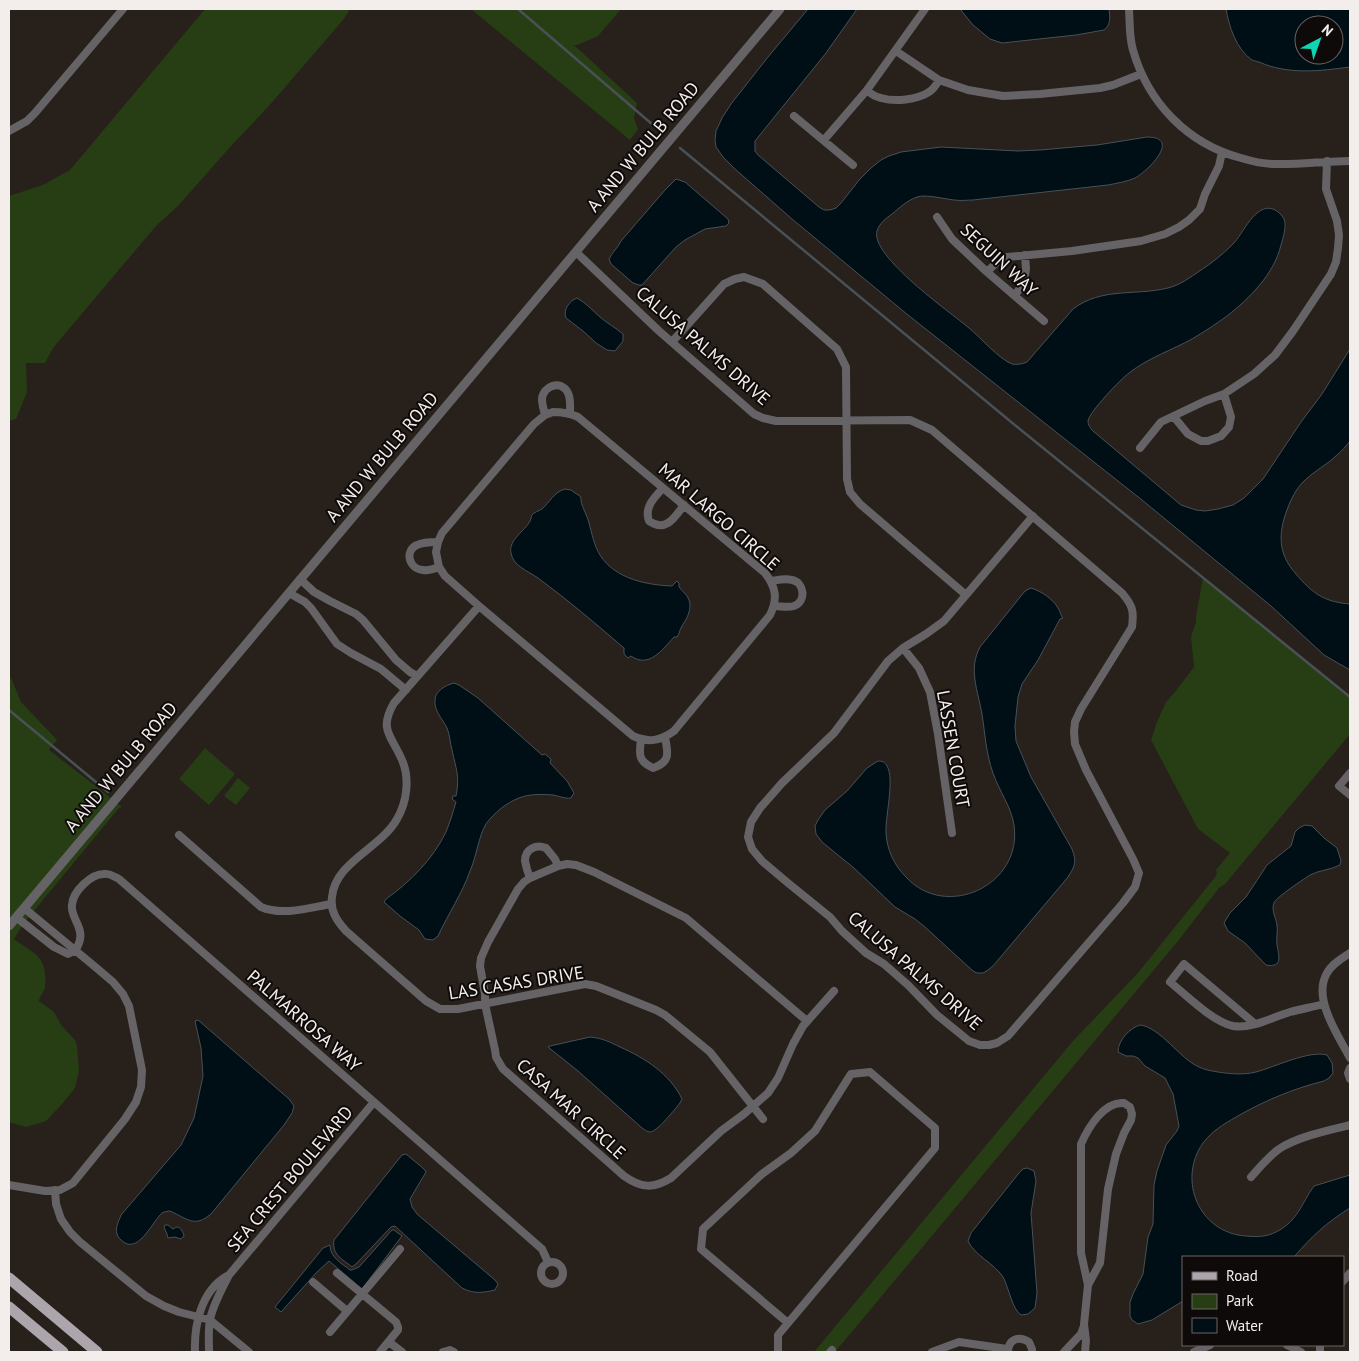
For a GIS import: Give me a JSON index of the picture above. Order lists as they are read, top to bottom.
{
  "streets": {
    "street": [
      "A AND W BULB ROAD",
      "SEGUIN WAY",
      "CALUSA PALMS DRIVE",
      "MAR LARGO CIRCLE",
      "LASSEN COURT",
      "LAS CASAS DRIVE",
      "PALMARROSA WAY",
      "CASA MAR CIRCLE",
      "SEA CREST BOULEVARD"
    ]
  },
  "crossings": [
    ["A AND W BULB ROAD", "CALUSA PALMS DRIVE"],
    ["CALUSA PALMS DRIVE", "LASSEN COURT"],
    ["LAS CASAS DRIVE", "CASA MAR CIRCLE"],
    ["PALMARROSA WAY", "SEA CREST BOULEVARD"]
  ],
  "legend": ["Road", "Park", "Water"],
  "north": "top right"
}
